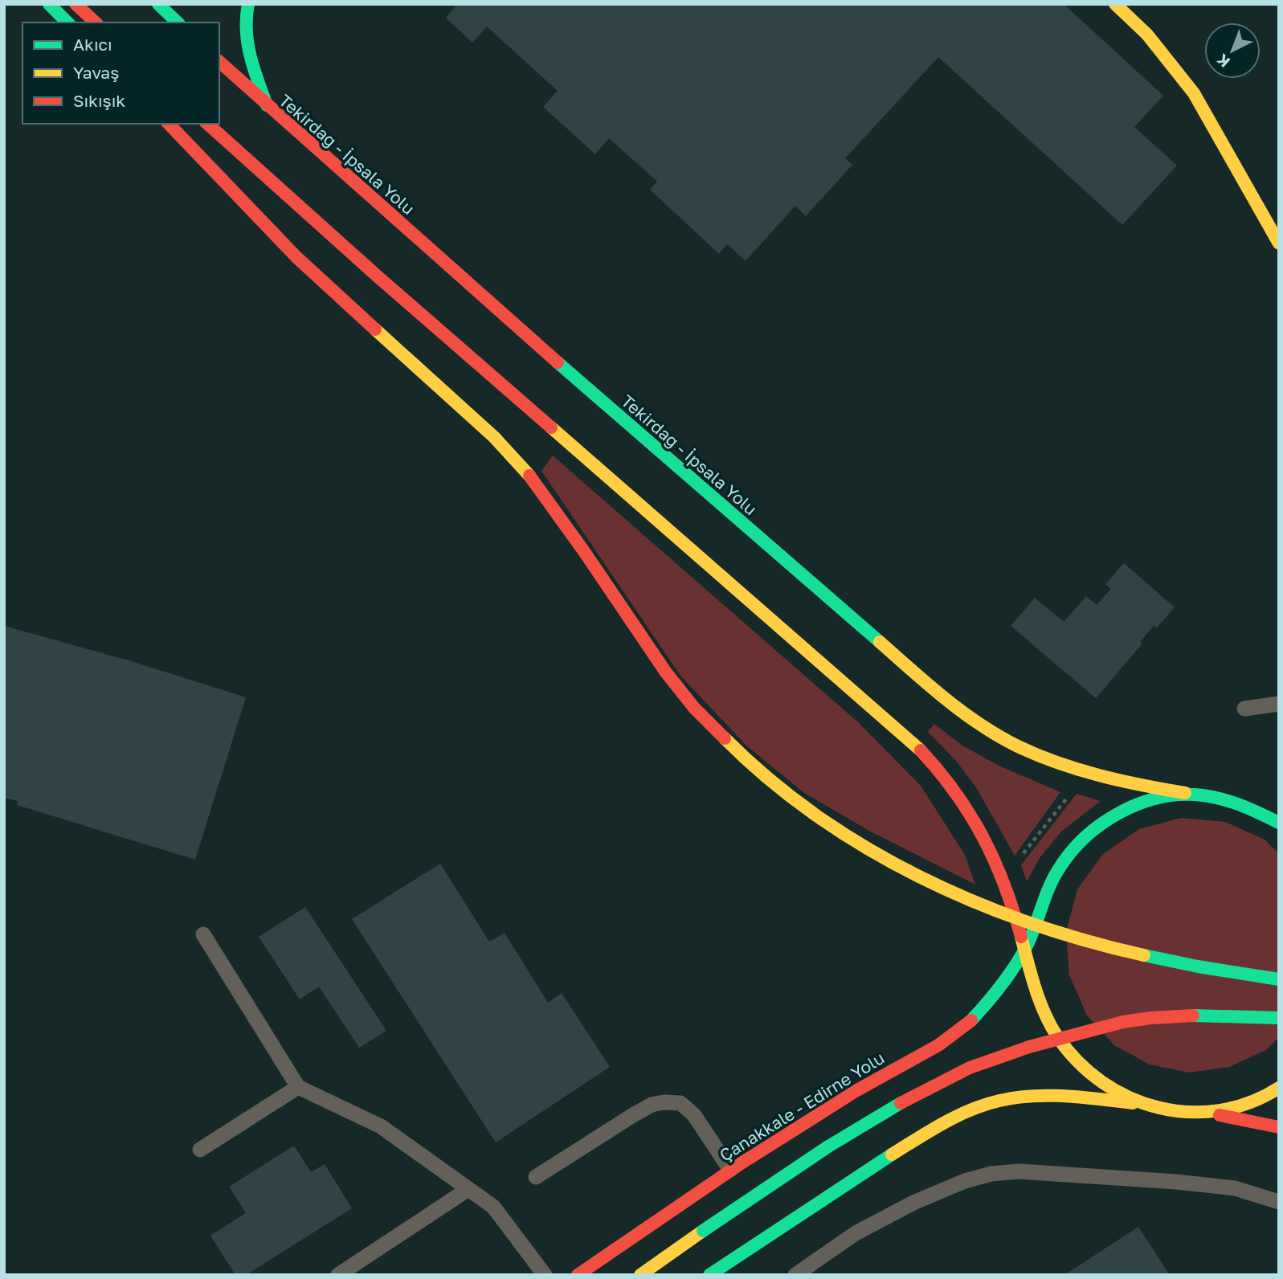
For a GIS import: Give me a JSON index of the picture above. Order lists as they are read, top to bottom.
{
  "streets": {
    "main road": ["Tekirdağ - İpsala Yolu", "Çanakkale - Edirne Yolu"]
  },
  "crossings": [
    ["Tekirdağ - İpsala Yolu", "Çanakkale - Edirne Yolu"]
  ],
  "legend": ["Akıcı", "Yavaş", "Sıkışık"],
  "north": "bottom left"
}
